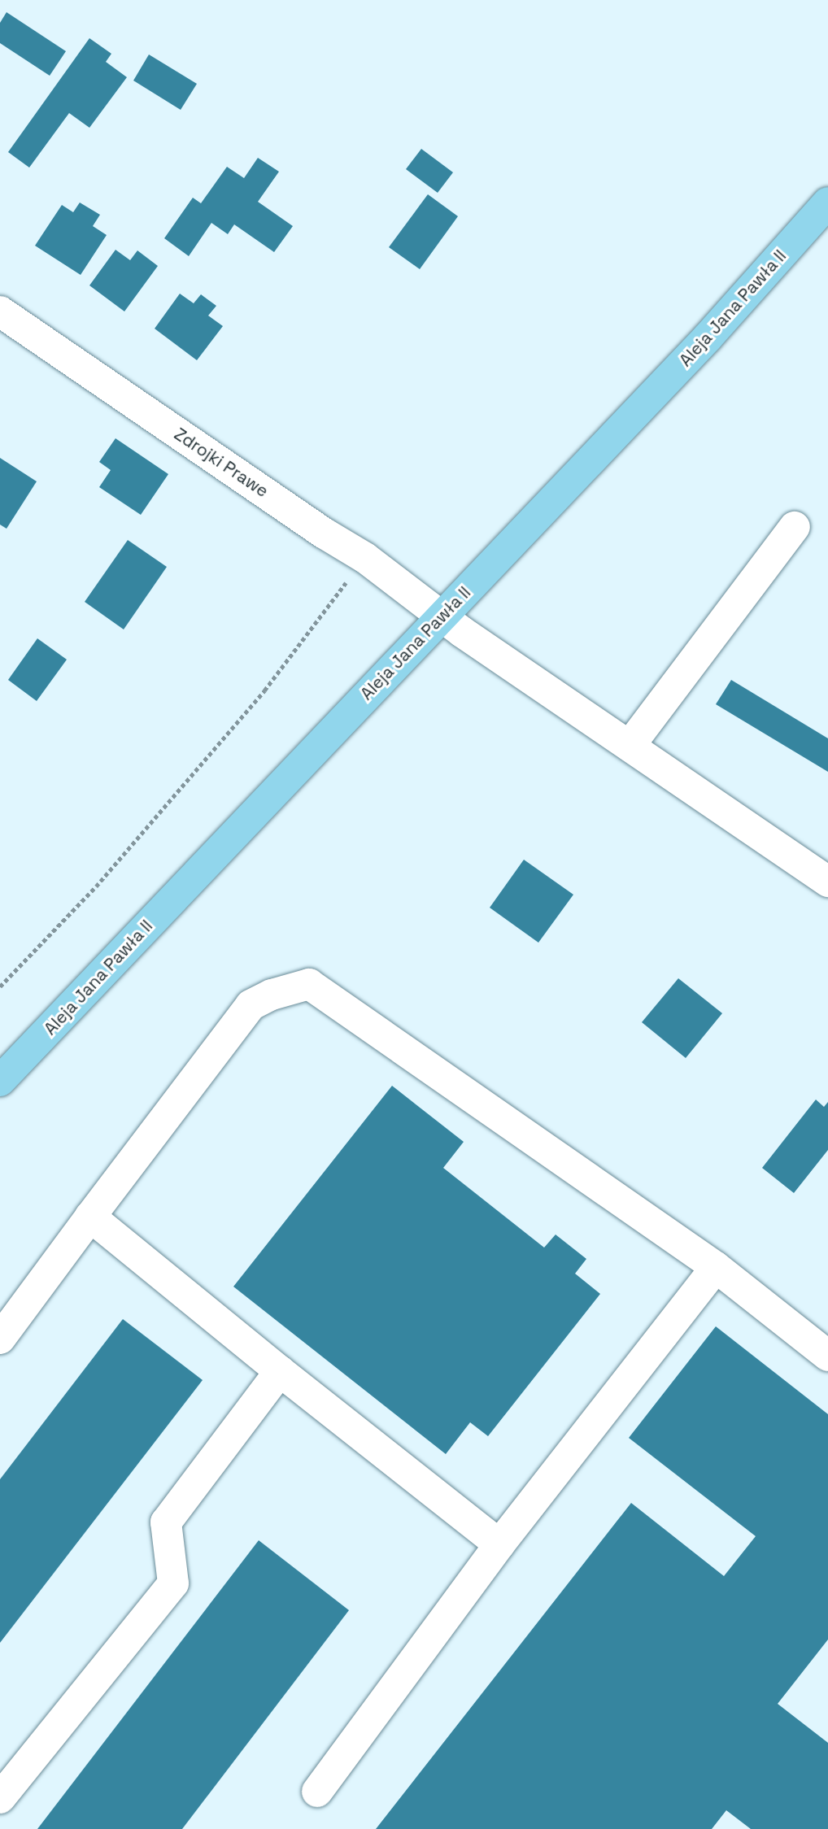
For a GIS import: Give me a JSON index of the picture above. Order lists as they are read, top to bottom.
{
  "streets": {
    "main road": ["Aleja Jana Pawła II"],
    "street": ["Zdrojki Prawe"]
  },
  "crossings": [
    ["Aleja Jana Pawła II", "Zdrojki Prawe"]
  ]
}
